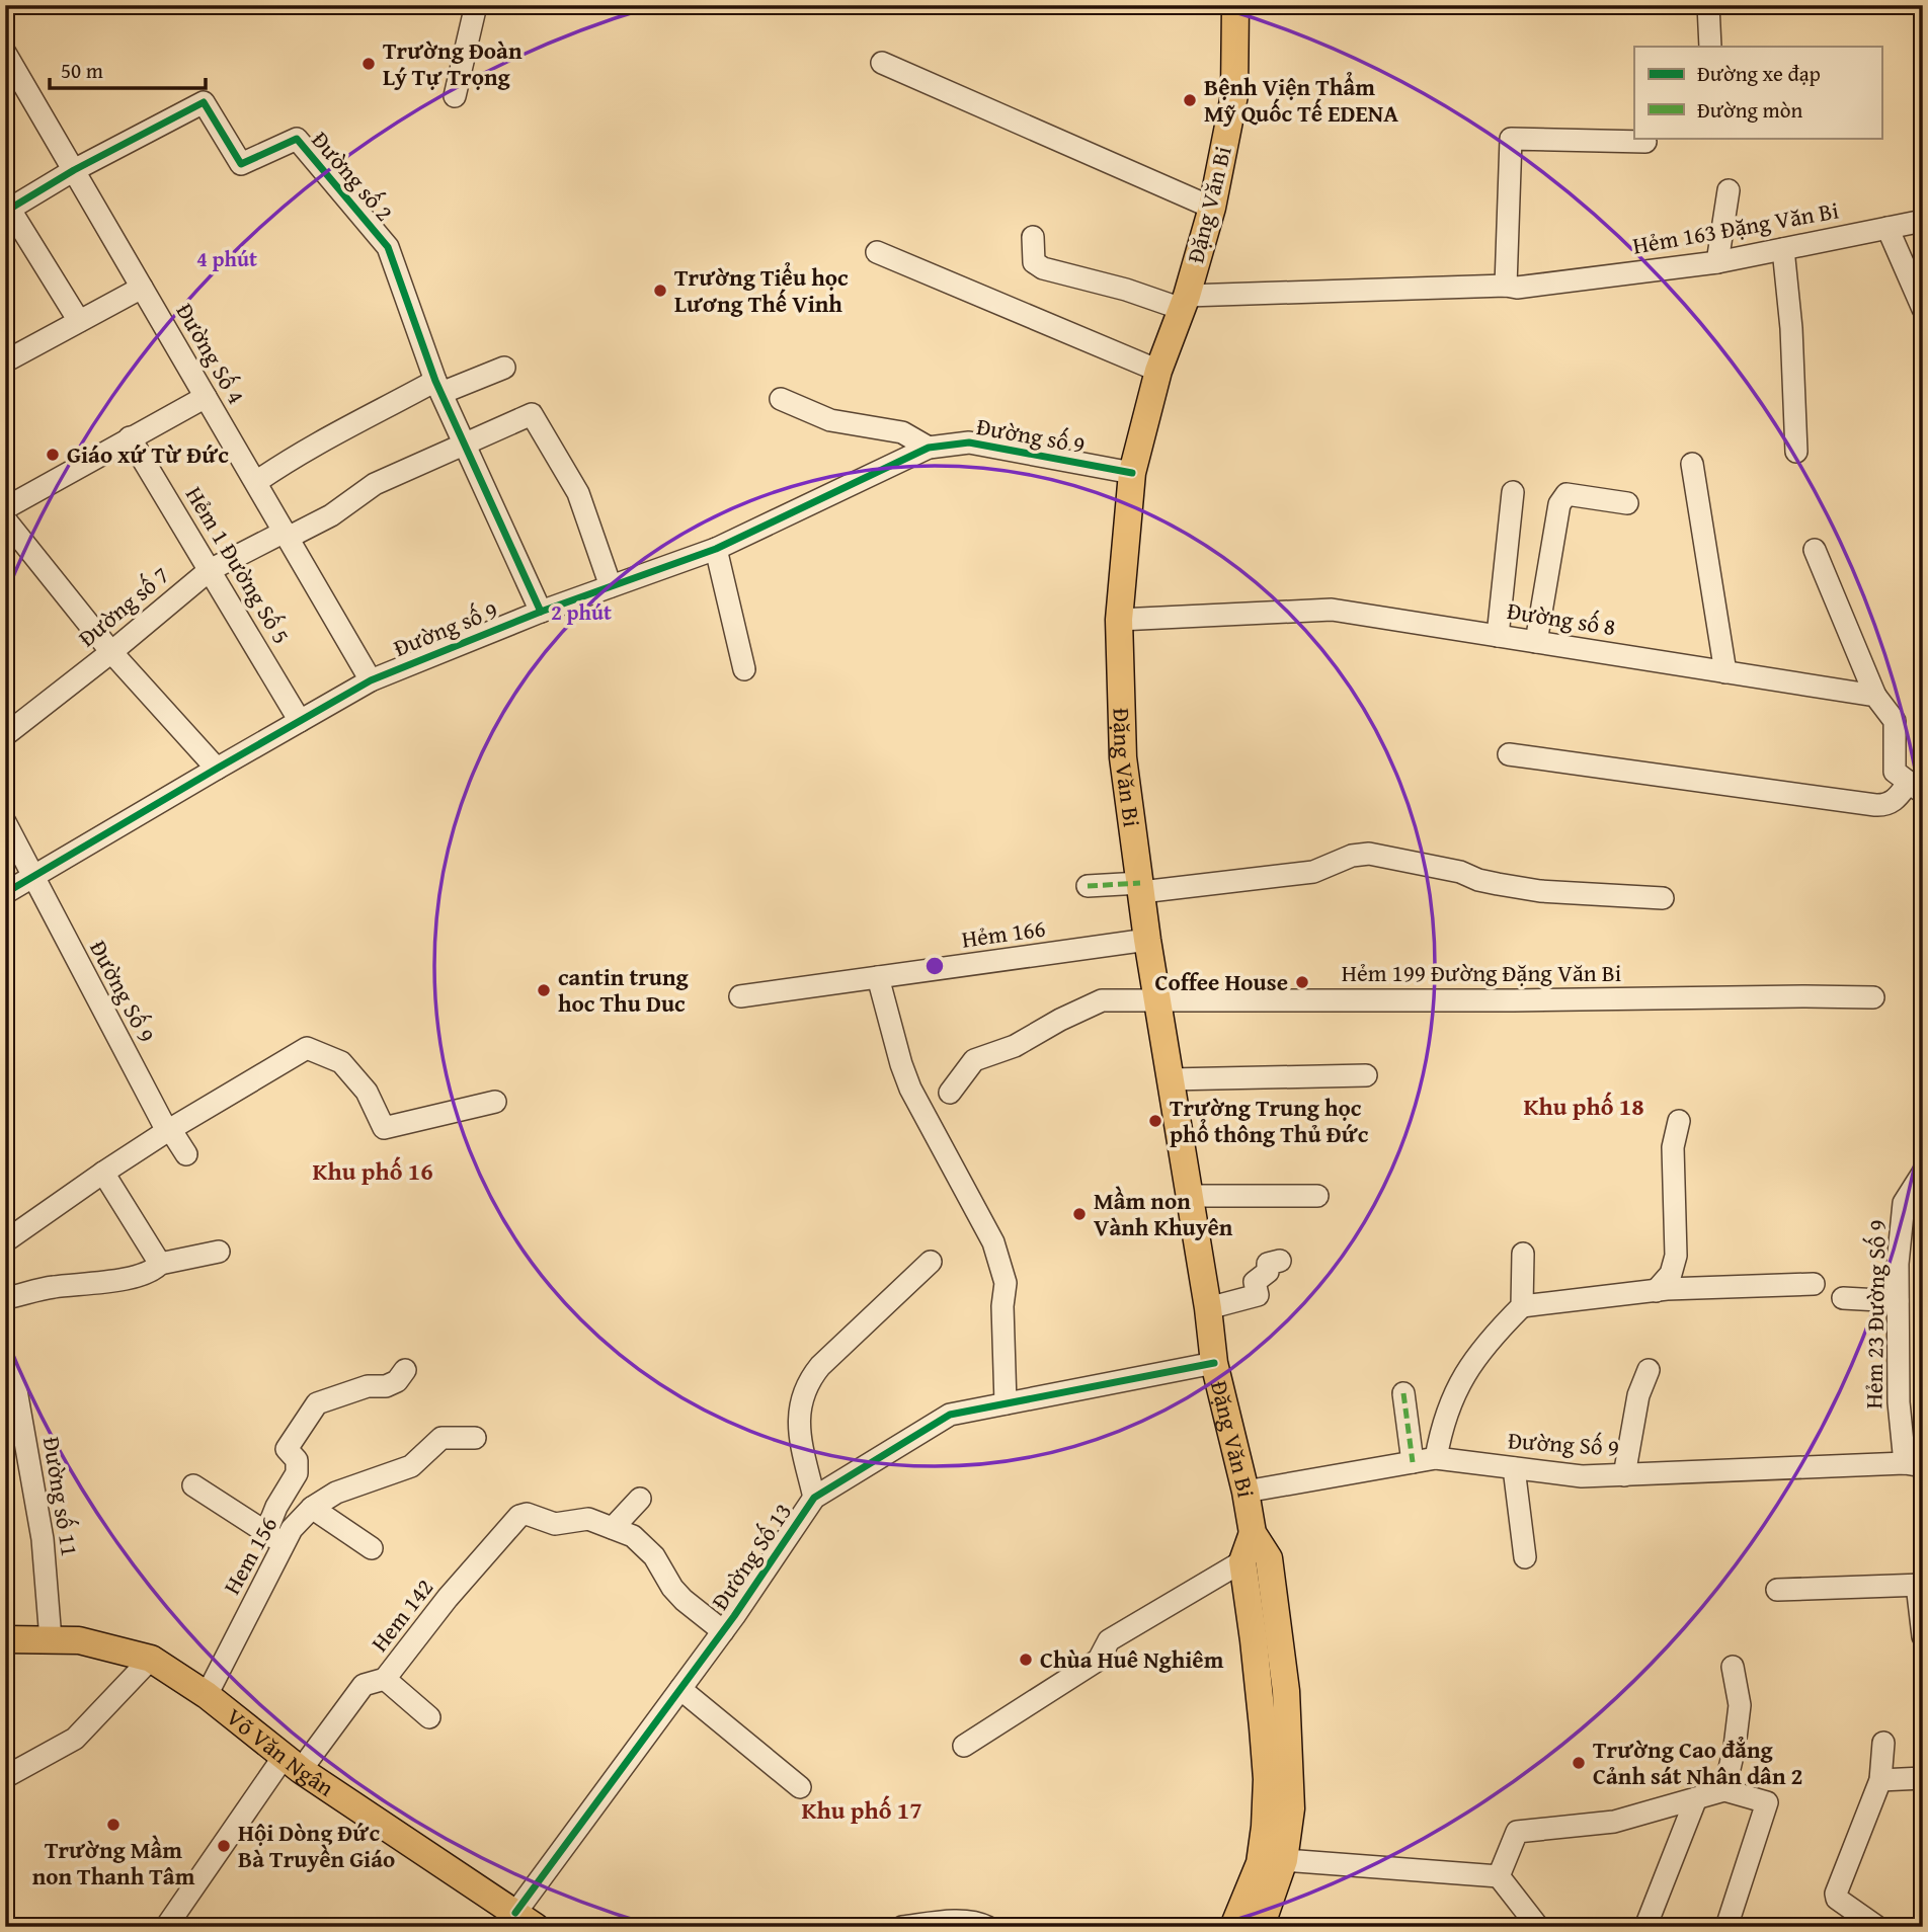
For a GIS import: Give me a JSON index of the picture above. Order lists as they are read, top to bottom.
{
  "streets": {
    "main road": ["Đặng Văn Bi", "Võ Văn Ngân"],
    "street": [
      "Đường số 2",
      "Hẻm 163 Đặng Văn Bi",
      "Đường Số 4",
      "Đường số 9",
      "Hẻm 1 Đường Số 5",
      "Đường số 7",
      "Đường số 8",
      "Hẻm 166",
      "Hẻm 199 Đường Đặng Văn Bi",
      "Đường Số 9",
      "Hẻm 23 Đường Số 9",
      "Đường số 11",
      "Hem 156",
      "Đường Số 13",
      "Hem 142"
    ]
  },
  "crossings": [
    ["Đường số 2", "Đường Số 4"],
    ["Đường số 2", "Đường số 9"],
    ["Đường số 2", "Đường số 7"],
    ["Đặng Văn Bi", "Hẻm 163 Đặng Văn Bi"],
    ["Đặng Văn Bi", "Đường số 9"],
    ["Đặng Văn Bi", "Đường số 8"],
    ["Đặng Văn Bi", "Hẻm 166"],
    ["Đặng Văn Bi", "Hẻm 199 Đường Đặng Văn Bi"],
    ["Đặng Văn Bi", "Đường Số 9"],
    ["Đặng Văn Bi", "Đường Số 13"],
    ["Đường Số 4", "Đường số 9"],
    ["Đường Số 4", "Đường số 7"],
    ["Đường số 9", "Hẻm 1 Đường Số 5"],
    ["Đường số 9", "Đường số 7"],
    ["Đường số 9", "Đường Số 9"],
    ["Hẻm 1 Đường Số 5", "Đường số 7"],
    ["Đường Số 9", "Hẻm 23 Đường Số 9"],
    ["Đường số 11", "Võ Văn Ngân"],
    ["Hem 156", "Võ Văn Ngân"],
    ["Đường Số 13", "Võ Văn Ngân"],
    ["Hem 142", "Võ Văn Ngân"]
  ],
  "districts": ["Khu phố 18", "Khu phố 16", "Khu phố 17"],
  "places": [
    "Trường Đoàn Lý Tự Trọng",
    "Bệnh Viện Thẩm Mỹ Quốc Tế EDENA",
    "Trường Tiểu học Lương Thế Vinh",
    "Giáo xứ Từ Đức",
    "Coffee House",
    "cantin trung hoc Thu Duc",
    "Trường Trung học phổ thông Thủ Đức",
    "Mầm non Vành Khuyên",
    "Chùa Huê Nghiêm",
    "Trường Cao đẳng Cảnh sát Nhân dân 2",
    "Trường Mầm non Thanh Tâm",
    "Hội Dòng Đức Bà Truyền Giáo"
  ],
  "legend": ["Đường xe đạp", "Đường mòn"],
  "scale_bar": "50 m",
  "rings": ["4 phút", "2 phút"]
}
